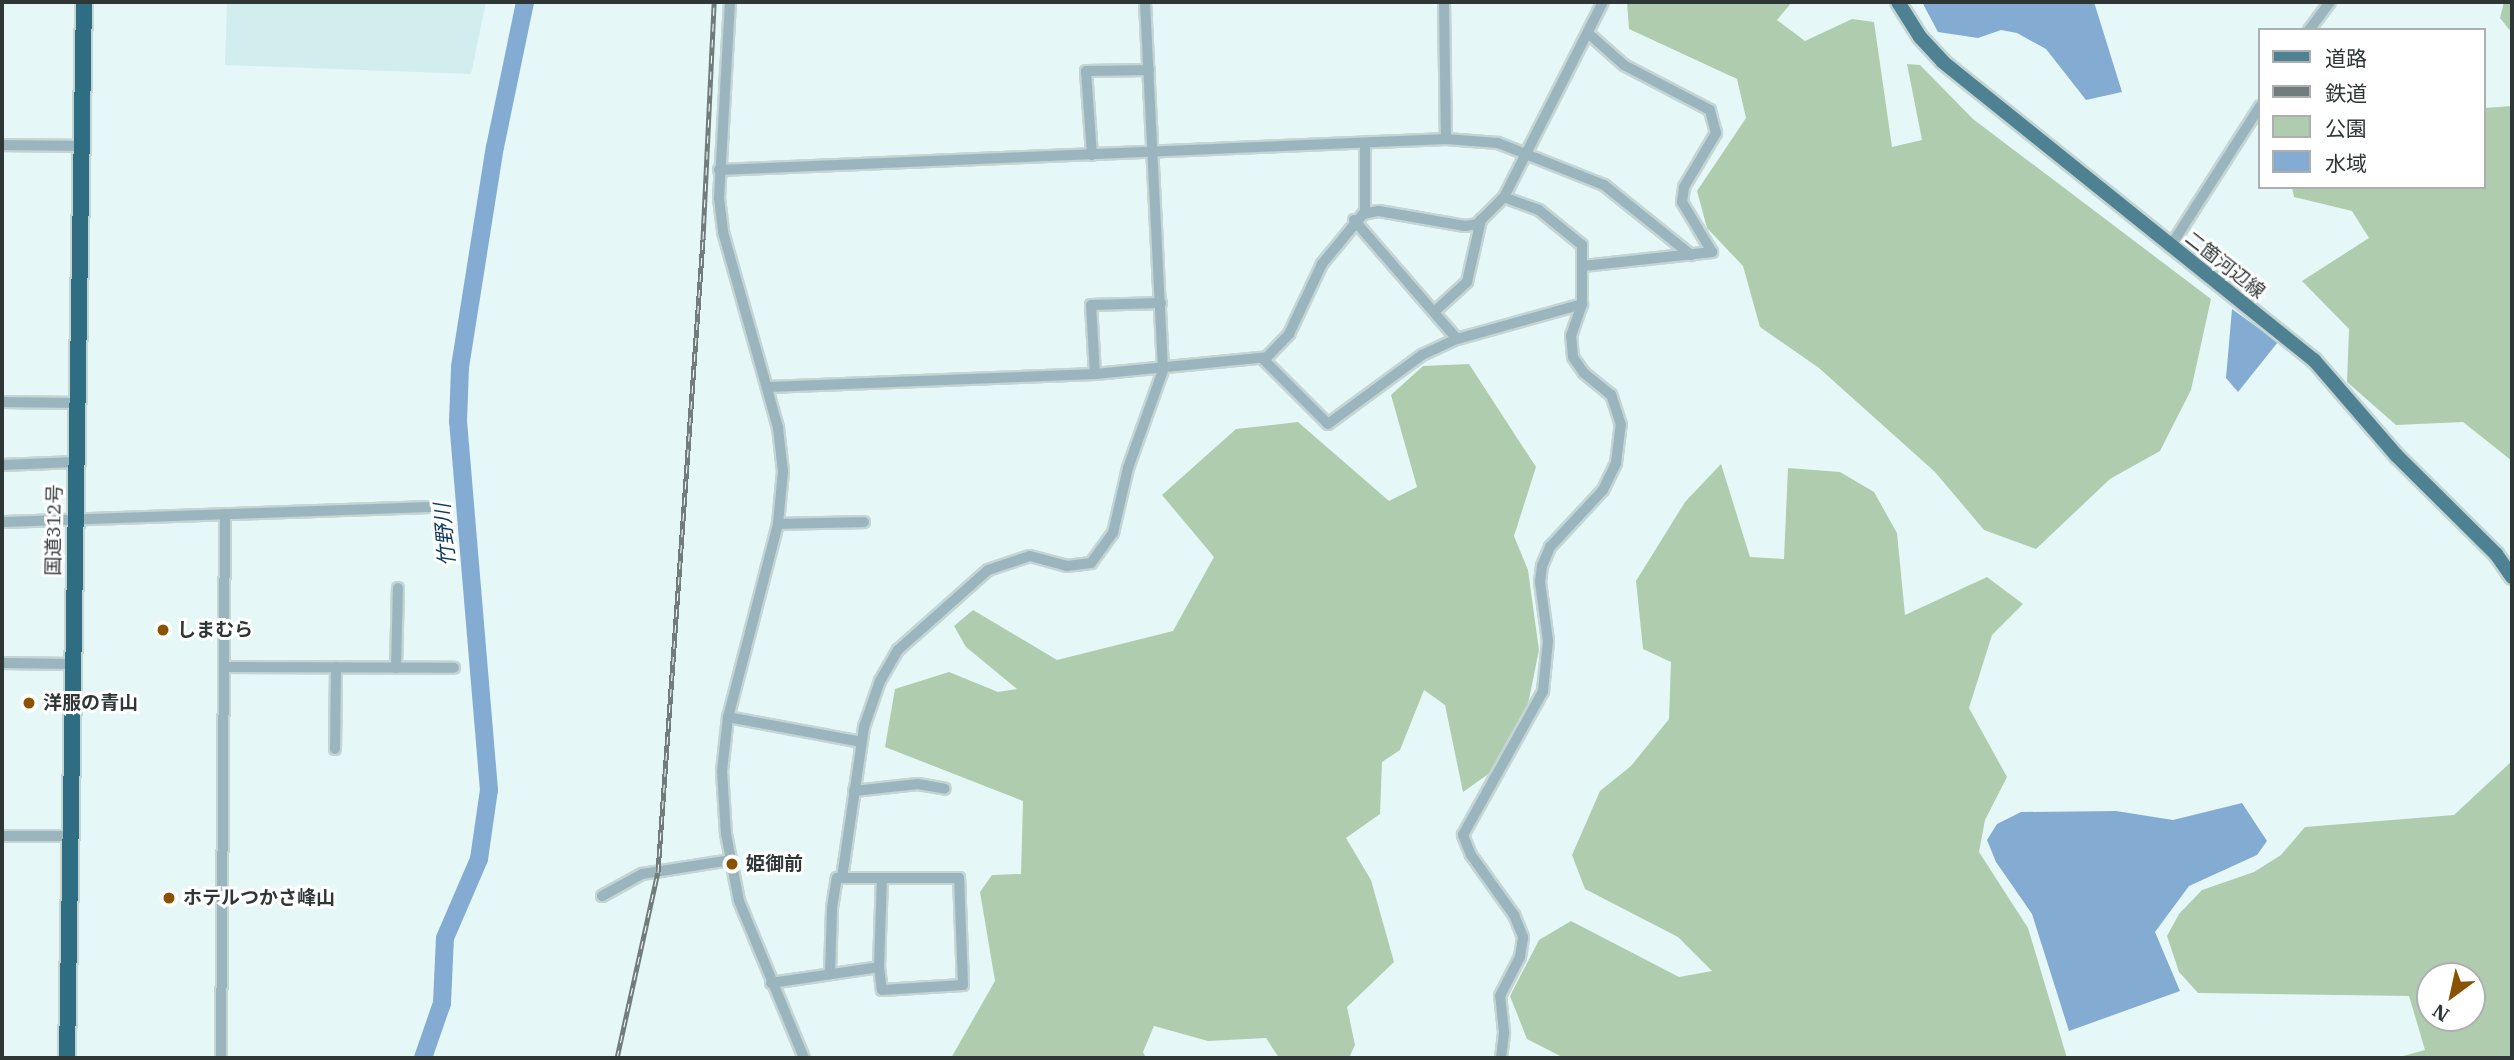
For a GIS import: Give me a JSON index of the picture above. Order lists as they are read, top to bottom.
{
  "streets": {
    "highway": ["国道312号"],
    "main road": ["二箇河辺線"]
  },
  "water": ["竹野川"],
  "places": [
    "しまむら",
    "洋服の青山",
    "姫御前",
    "ホテルつかさ峰山"
  ],
  "legend": [
    "道路",
    "鉄道",
    "公園",
    "水域"
  ],
  "north": "bottom left"
}
